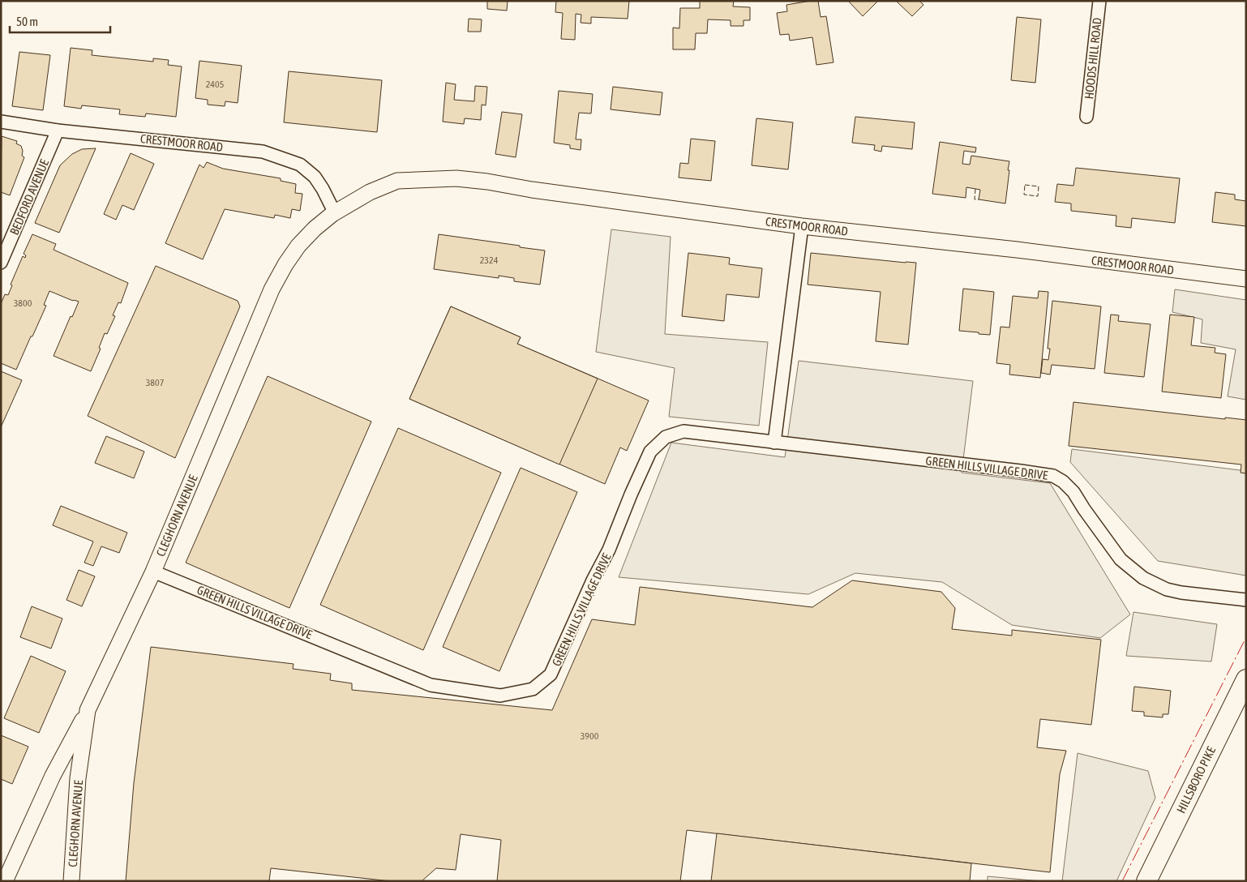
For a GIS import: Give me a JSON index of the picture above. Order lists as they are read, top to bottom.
{
  "streets": {
    "main road": ["HILLSBORO PIKE"],
    "street": [
      "HOODS HILL ROAD",
      "CRESTMOOR ROAD",
      "BEDFORD AVENUE",
      "GREEN HILLS VILLAGE DRIVE",
      "CLEGHORN AVENUE"
    ]
  },
  "crossings": [
    ["CRESTMOOR ROAD", "BEDFORD AVENUE"],
    ["CRESTMOOR ROAD", "CLEGHORN AVENUE"],
    ["GREEN HILLS VILLAGE DRIVE", "CLEGHORN AVENUE"]
  ],
  "house_numbers": [
    "2405",
    "2324",
    "3800",
    "3807",
    "3900"
  ],
  "scale_bar": "50 m"
}
